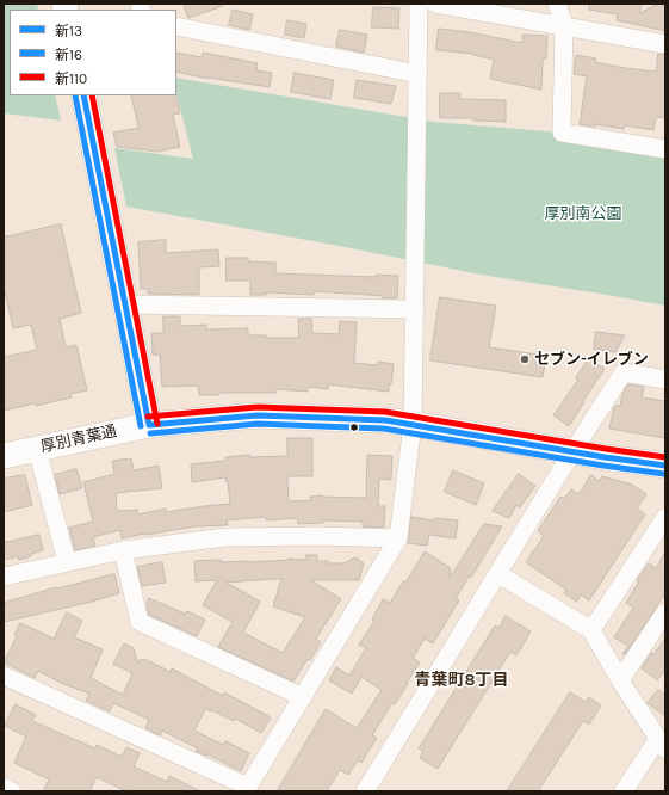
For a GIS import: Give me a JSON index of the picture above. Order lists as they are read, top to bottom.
{
  "streets": {
    "street": ["厚別青葉通"]
  },
  "districts": ["青葉町8丁目"],
  "parks": ["厚別南公園"],
  "places": ["セブン-イレブン"],
  "lines": ["transit line 新13", "transit line 新16", "transit line 新110"],
  "legend": ["新13", "新16", "新110"]
}
